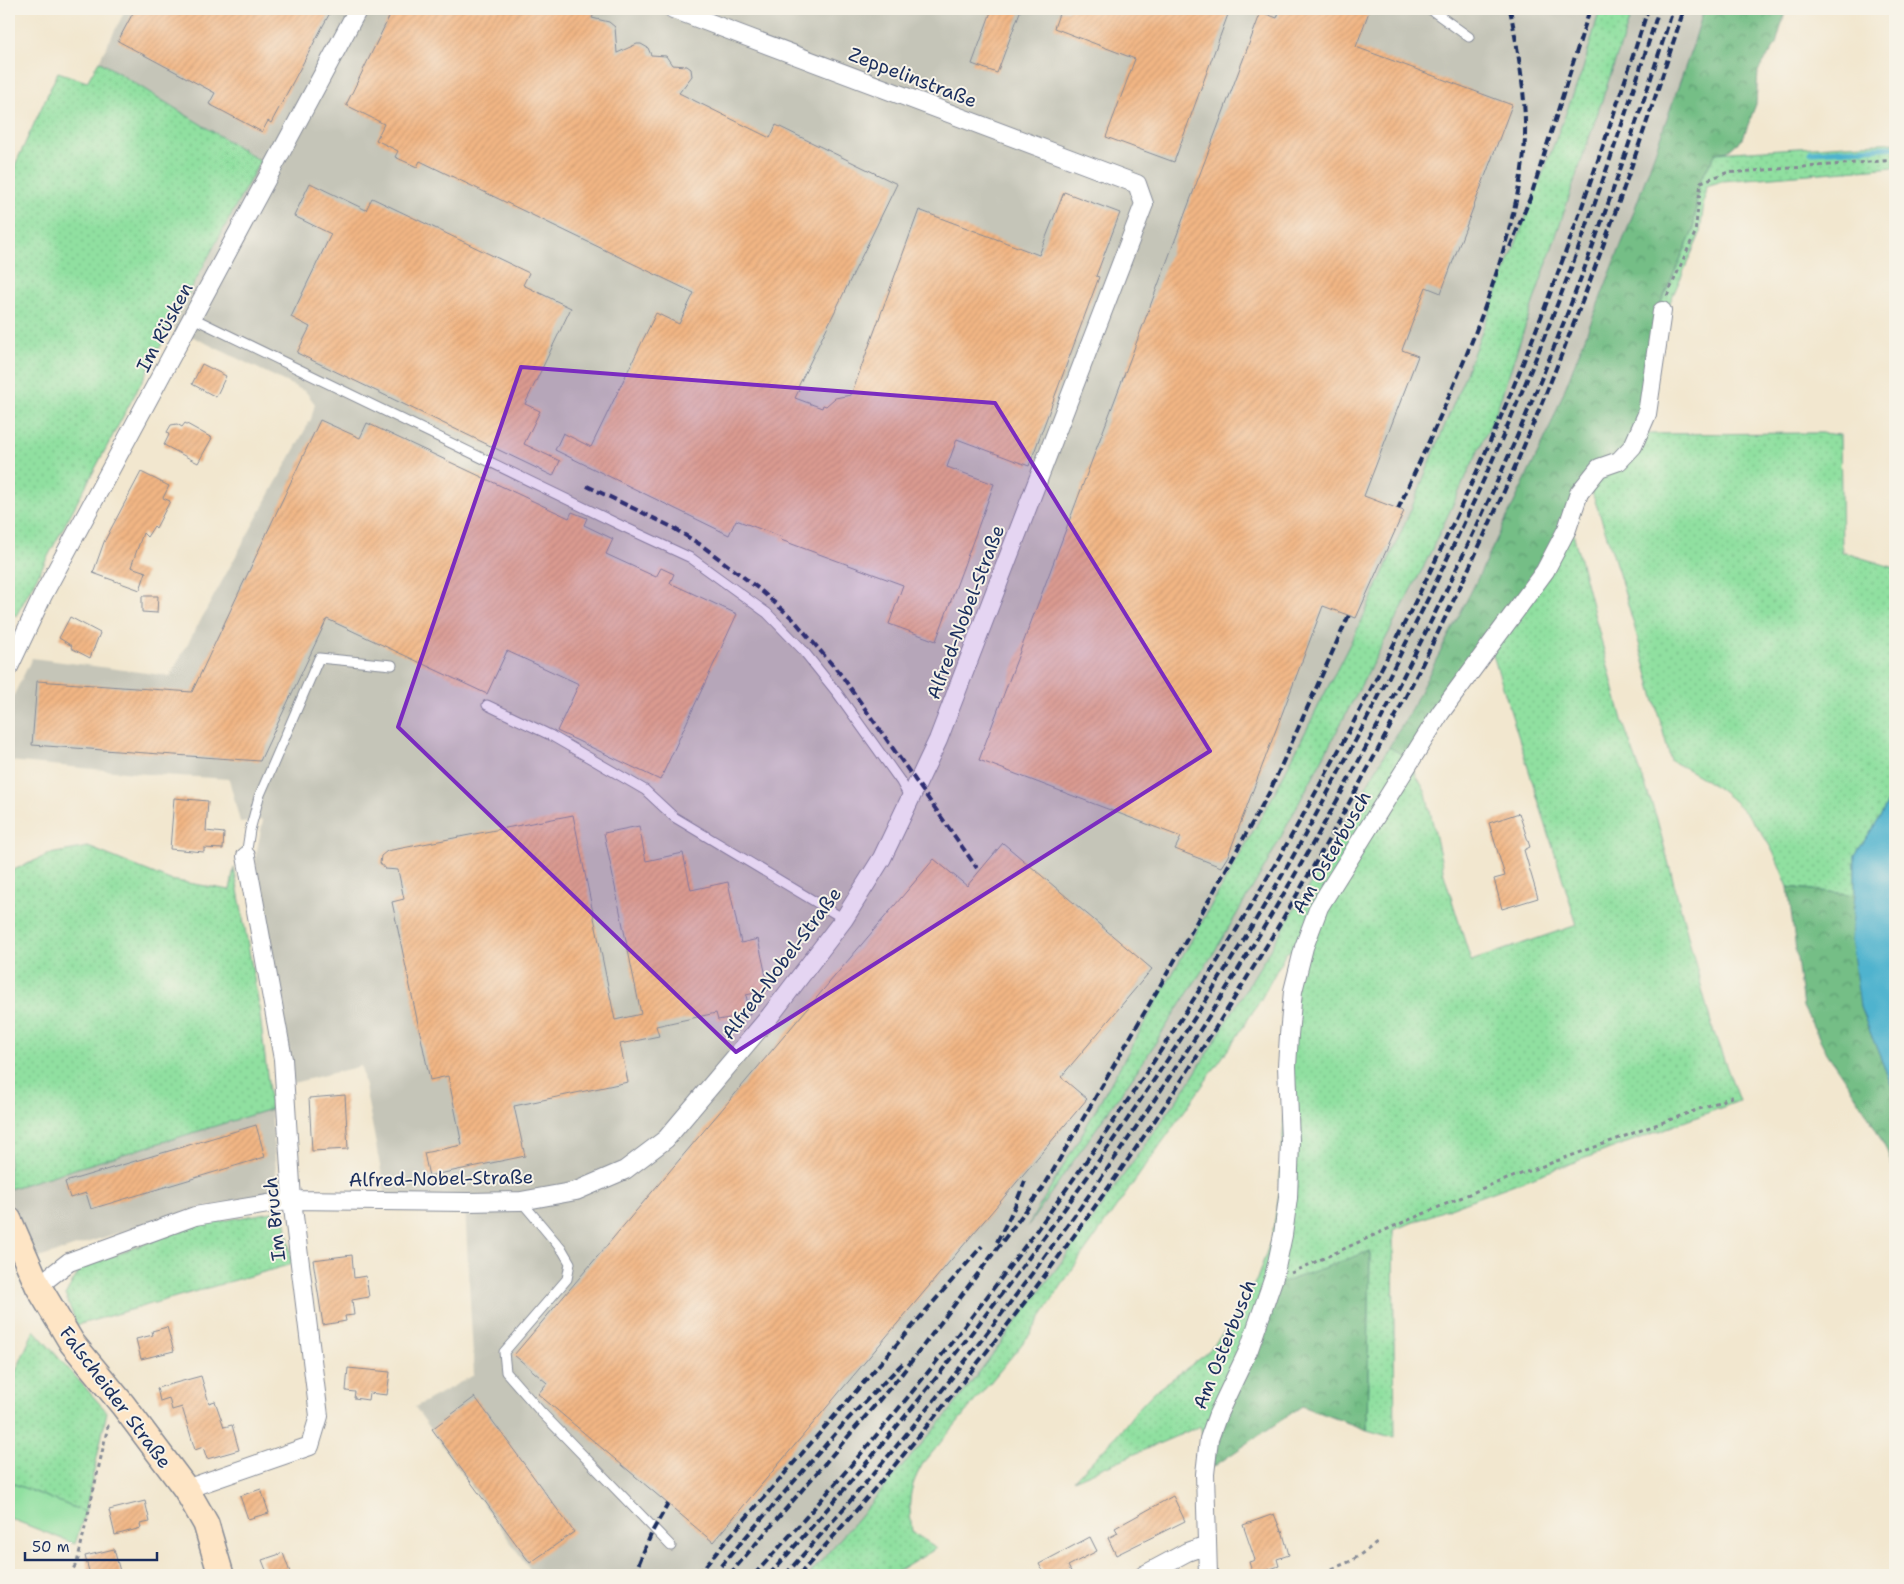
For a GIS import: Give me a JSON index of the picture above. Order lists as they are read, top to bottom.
{
  "streets": {
    "street": [
      "Zeppelinstraße",
      "Im Rüsken",
      "Alfred-Nobel-Straße",
      "Am Osterbusch",
      "Im Bruch",
      "Falscheider Straße"
    ]
  },
  "crossings": [
    ["Zeppelinstraße", "Alfred-Nobel-Straße"],
    ["Alfred-Nobel-Straße", "Im Bruch"],
    ["Alfred-Nobel-Straße", "Falscheider Straße"],
    ["Im Bruch", "Falscheider Straße"]
  ],
  "scale_bar": "50 m"
}
